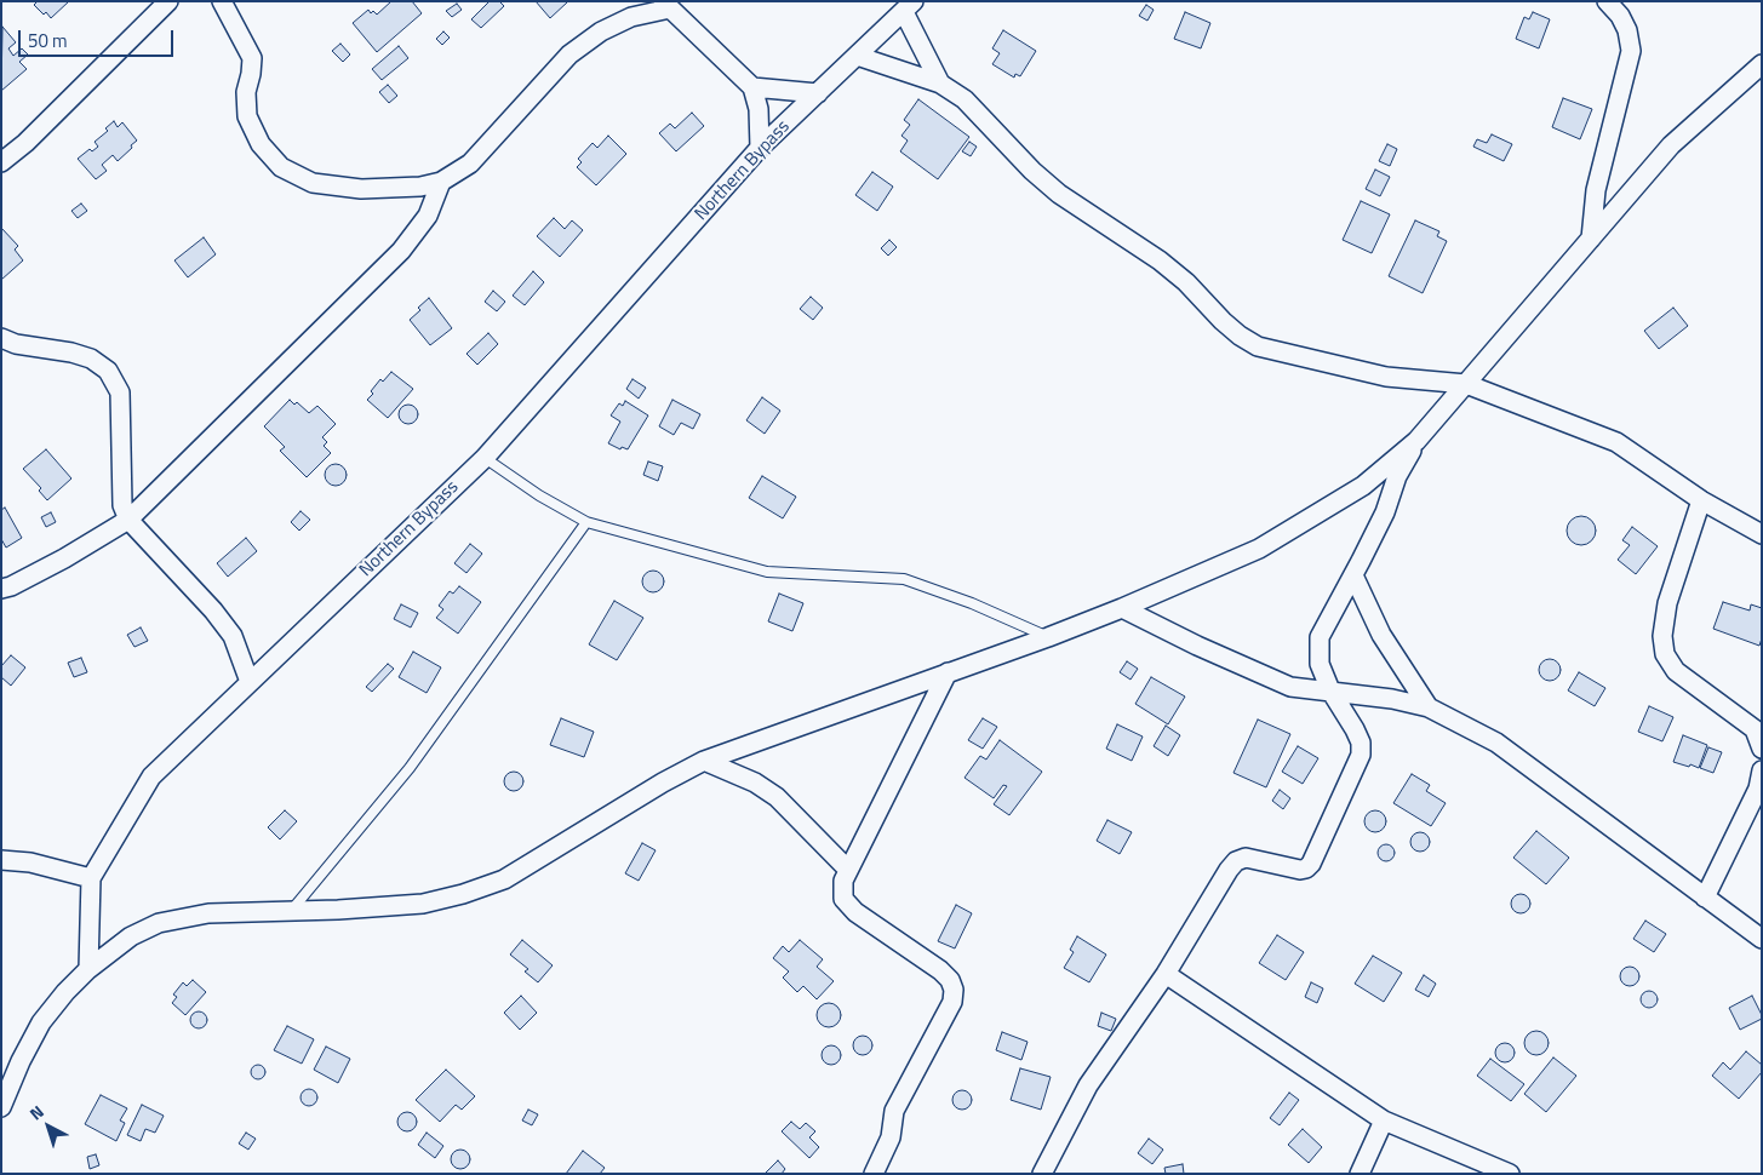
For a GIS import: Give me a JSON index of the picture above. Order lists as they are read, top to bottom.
{
  "streets": {
    "street": ["Northern Bypass"]
  },
  "scale_bar": "50 m",
  "north": "top left"
}
